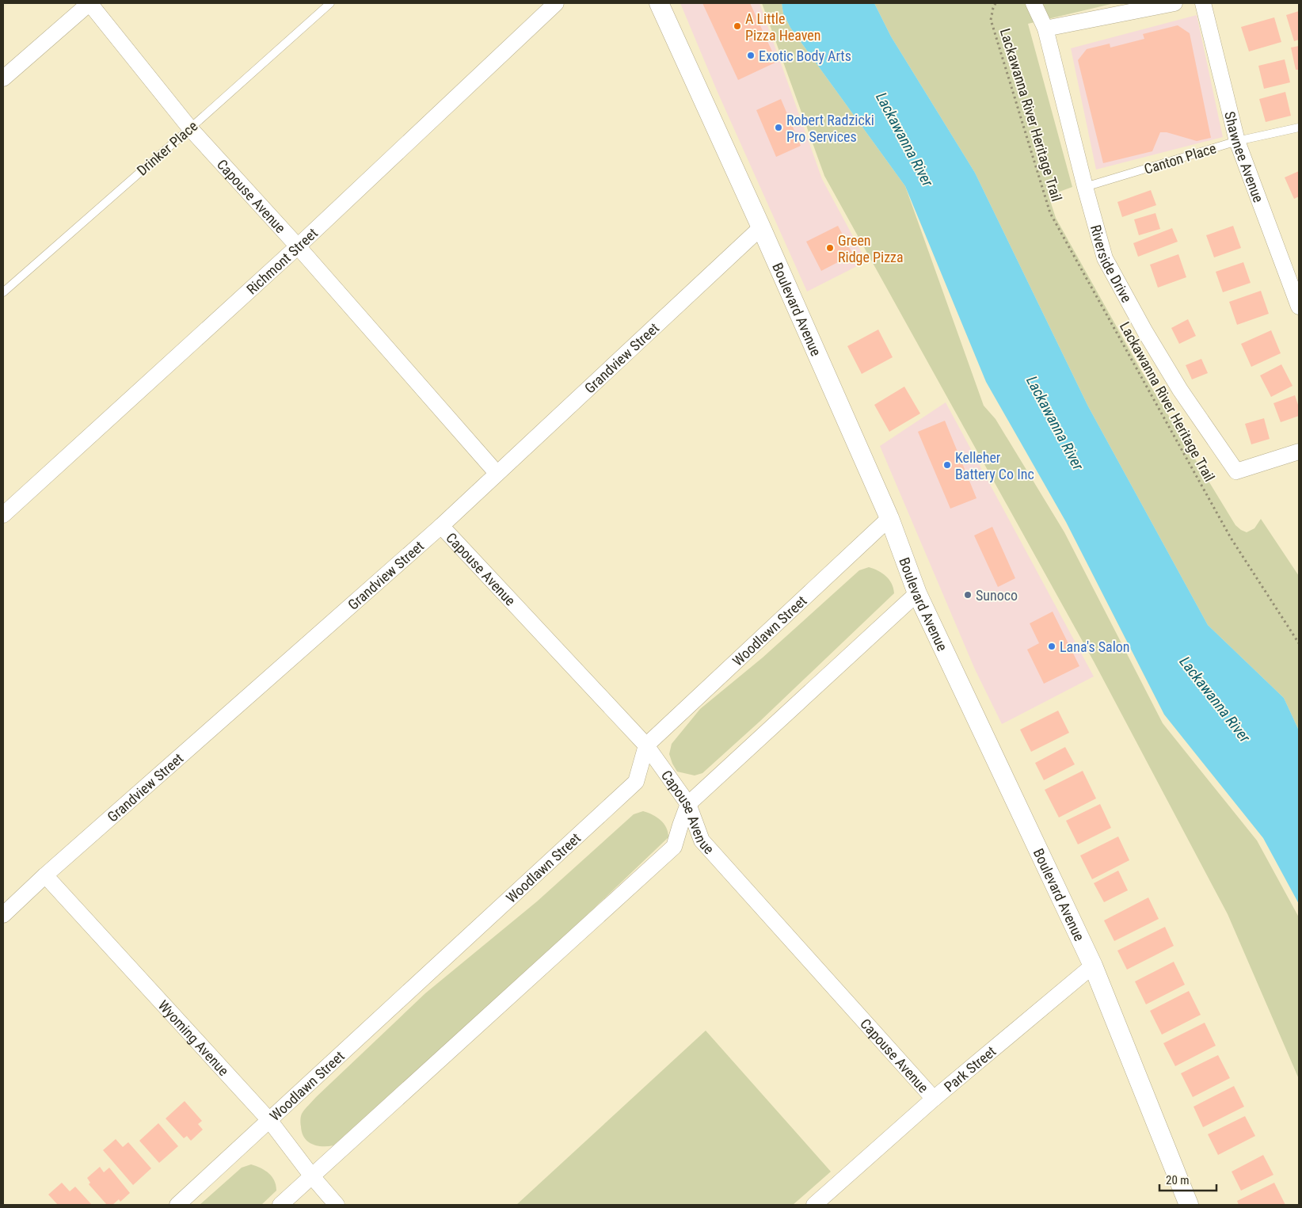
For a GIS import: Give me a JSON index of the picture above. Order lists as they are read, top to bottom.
{
  "streets": {
    "street": [
      "Shawnee Avenue",
      "Capouse Avenue",
      "Richmont Street",
      "Riverside Drive",
      "Boulevard Avenue",
      "Grandview Street",
      "Woodlawn Street",
      "Wyoming Avenue",
      "Park Street"
    ],
    "lane": ["Drinker Place", "Canton Place"],
    "path": ["Lackawanna River Heritage Trail"]
  },
  "crossings": [
    ["Drinker Place", "Capouse Avenue"],
    ["Shawnee Avenue", "Canton Place"],
    ["Canton Place", "Riverside Drive"],
    ["Capouse Avenue", "Richmont Street"],
    ["Capouse Avenue", "Grandview Street"],
    ["Capouse Avenue", "Woodlawn Street"],
    ["Capouse Avenue", "Park Street"],
    ["Boulevard Avenue", "Grandview Street"],
    ["Boulevard Avenue", "Woodlawn Street"],
    ["Boulevard Avenue", "Park Street"],
    ["Grandview Street", "Wyoming Avenue"],
    ["Woodlawn Street", "Wyoming Avenue"]
  ],
  "water": ["Lackawanna River"],
  "places": [
    "A Little Pizza Heaven",
    "Exotic Body Arts",
    "Robert Radzicki Pro Services",
    "Green Ridge Pizza",
    "Kelleher Battery Co Inc",
    "Sunoco",
    "Lana's Salon"
  ],
  "scale_bar": "20 m"
}
